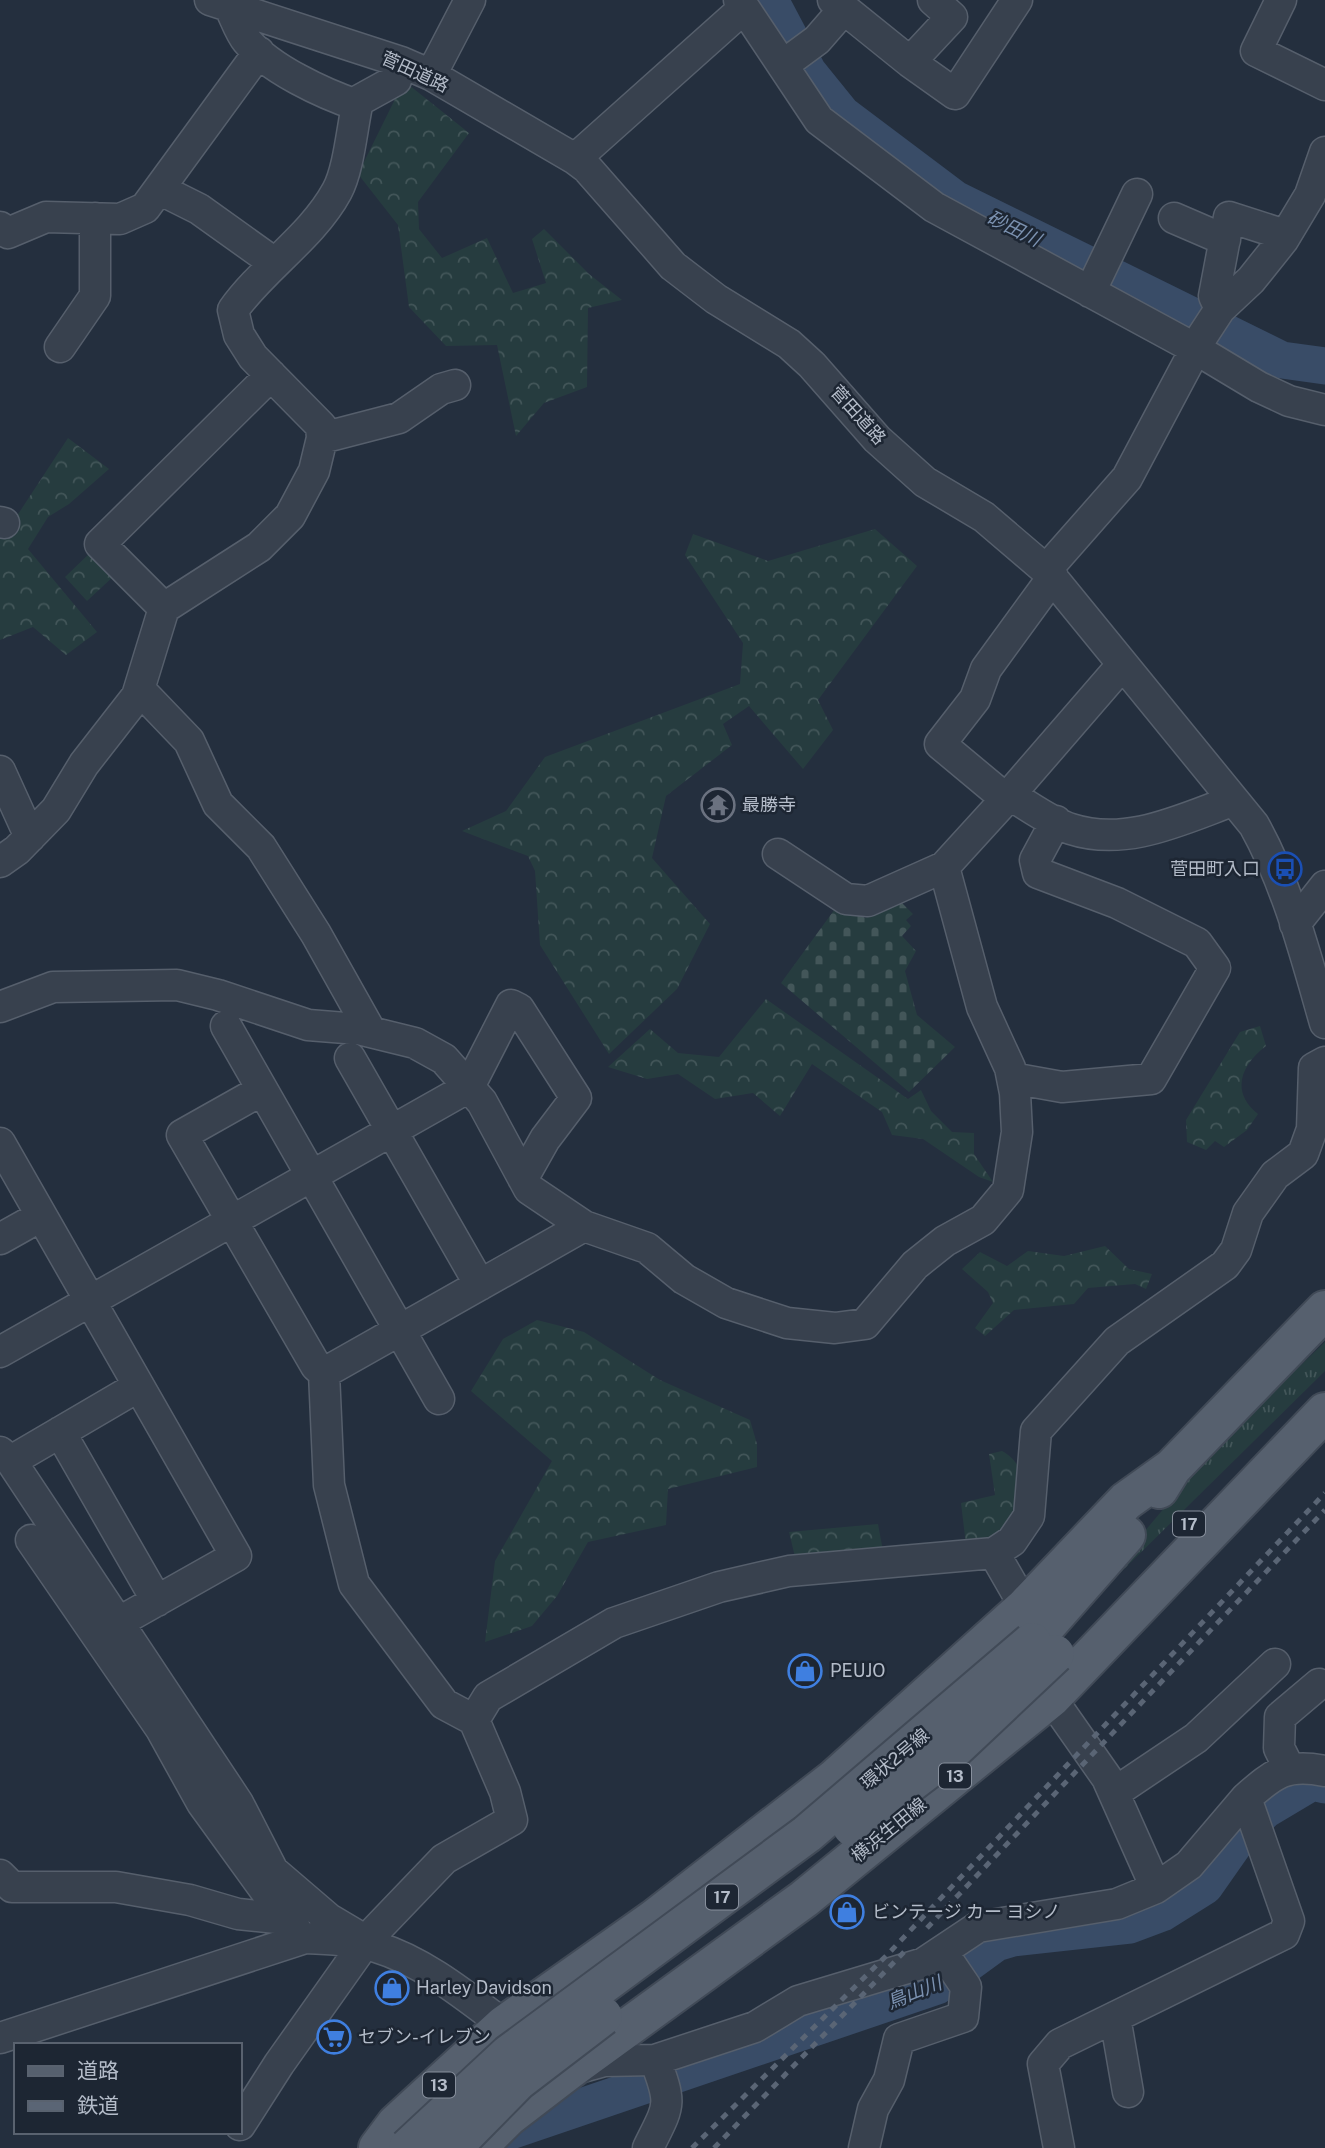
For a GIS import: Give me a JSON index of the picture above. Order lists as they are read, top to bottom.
{
  "streets": {
    "main road": [
      "17",
      "環状2号線",
      "13",
      "横浜生田線"
    ],
    "street": ["菅田道路"]
  },
  "crossings": [
    ["環状2号線", "13"]
  ],
  "water": ["砂田川", "鳥山川"],
  "places": {
    "temple": ["最勝寺"],
    "bus stop": ["菅田町入口"],
    "shop": ["PEUJO", "ビンテージ カー ヨシノ", "Harley Davidson"],
    "supermarket": ["セブン-イレブン"]
  },
  "legend": ["道路", "鉄道"]
}
